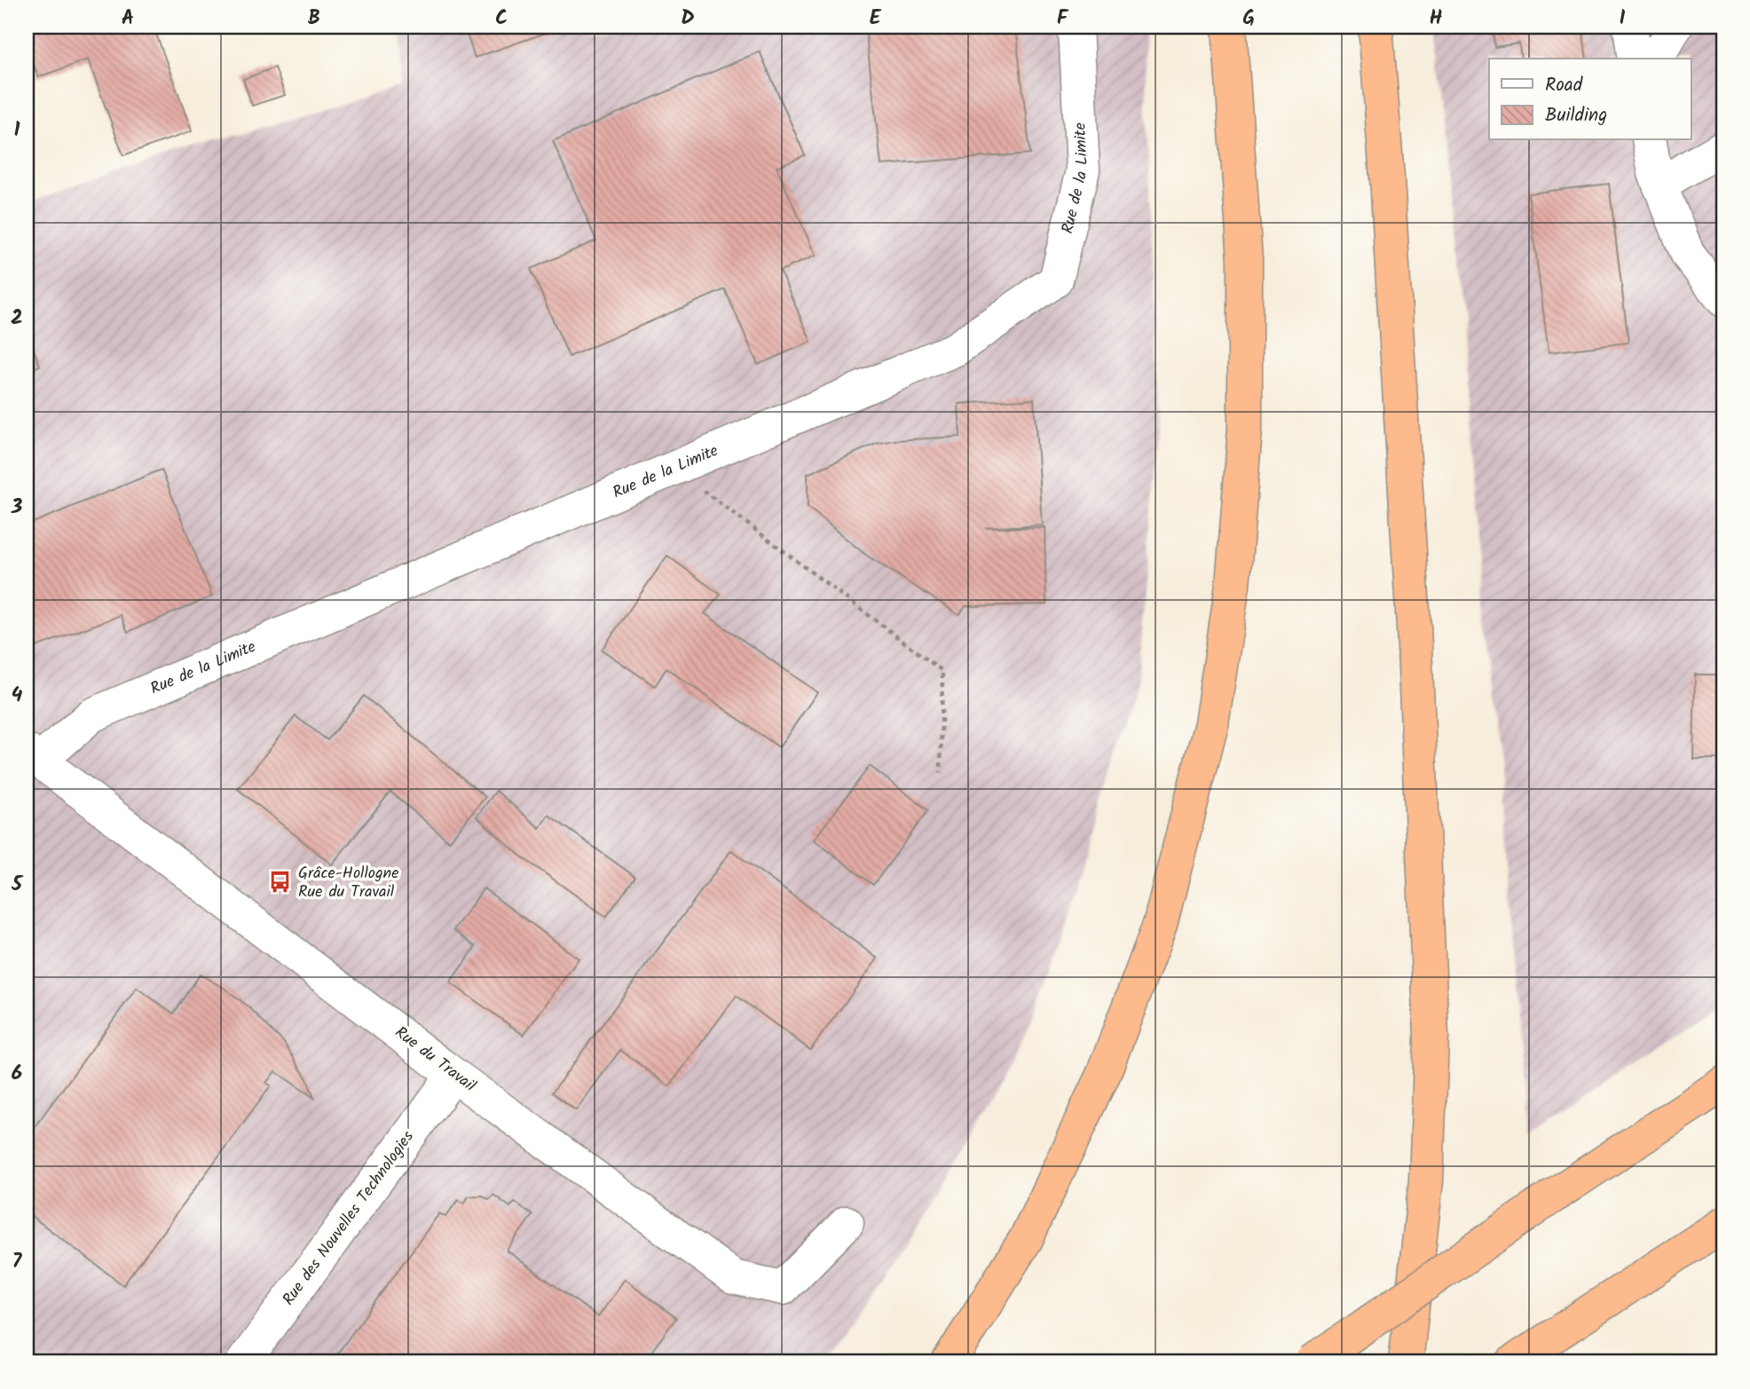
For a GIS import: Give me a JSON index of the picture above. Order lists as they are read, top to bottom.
{
  "streets": {
    "street": ["Rue de la Limite", "Rue du Travail", "Rue des Nouvelles Technologies"]
  },
  "crossings": [
    ["Rue de la Limite", "Rue du Travail"],
    ["Rue du Travail", "Rue des Nouvelles Technologies"]
  ],
  "places": {
    "bus stop": ["Grâce-Hollogne Rue du Travail"]
  },
  "legend": ["Road", "Building"],
  "grid": {
    "columns": [
      "A",
      "B",
      "C",
      "D",
      "E",
      "F",
      "G",
      "H",
      "I"
    ],
    "rows": [
      "1",
      "2",
      "3",
      "4",
      "5",
      "6",
      "7"
    ]
  }
}
